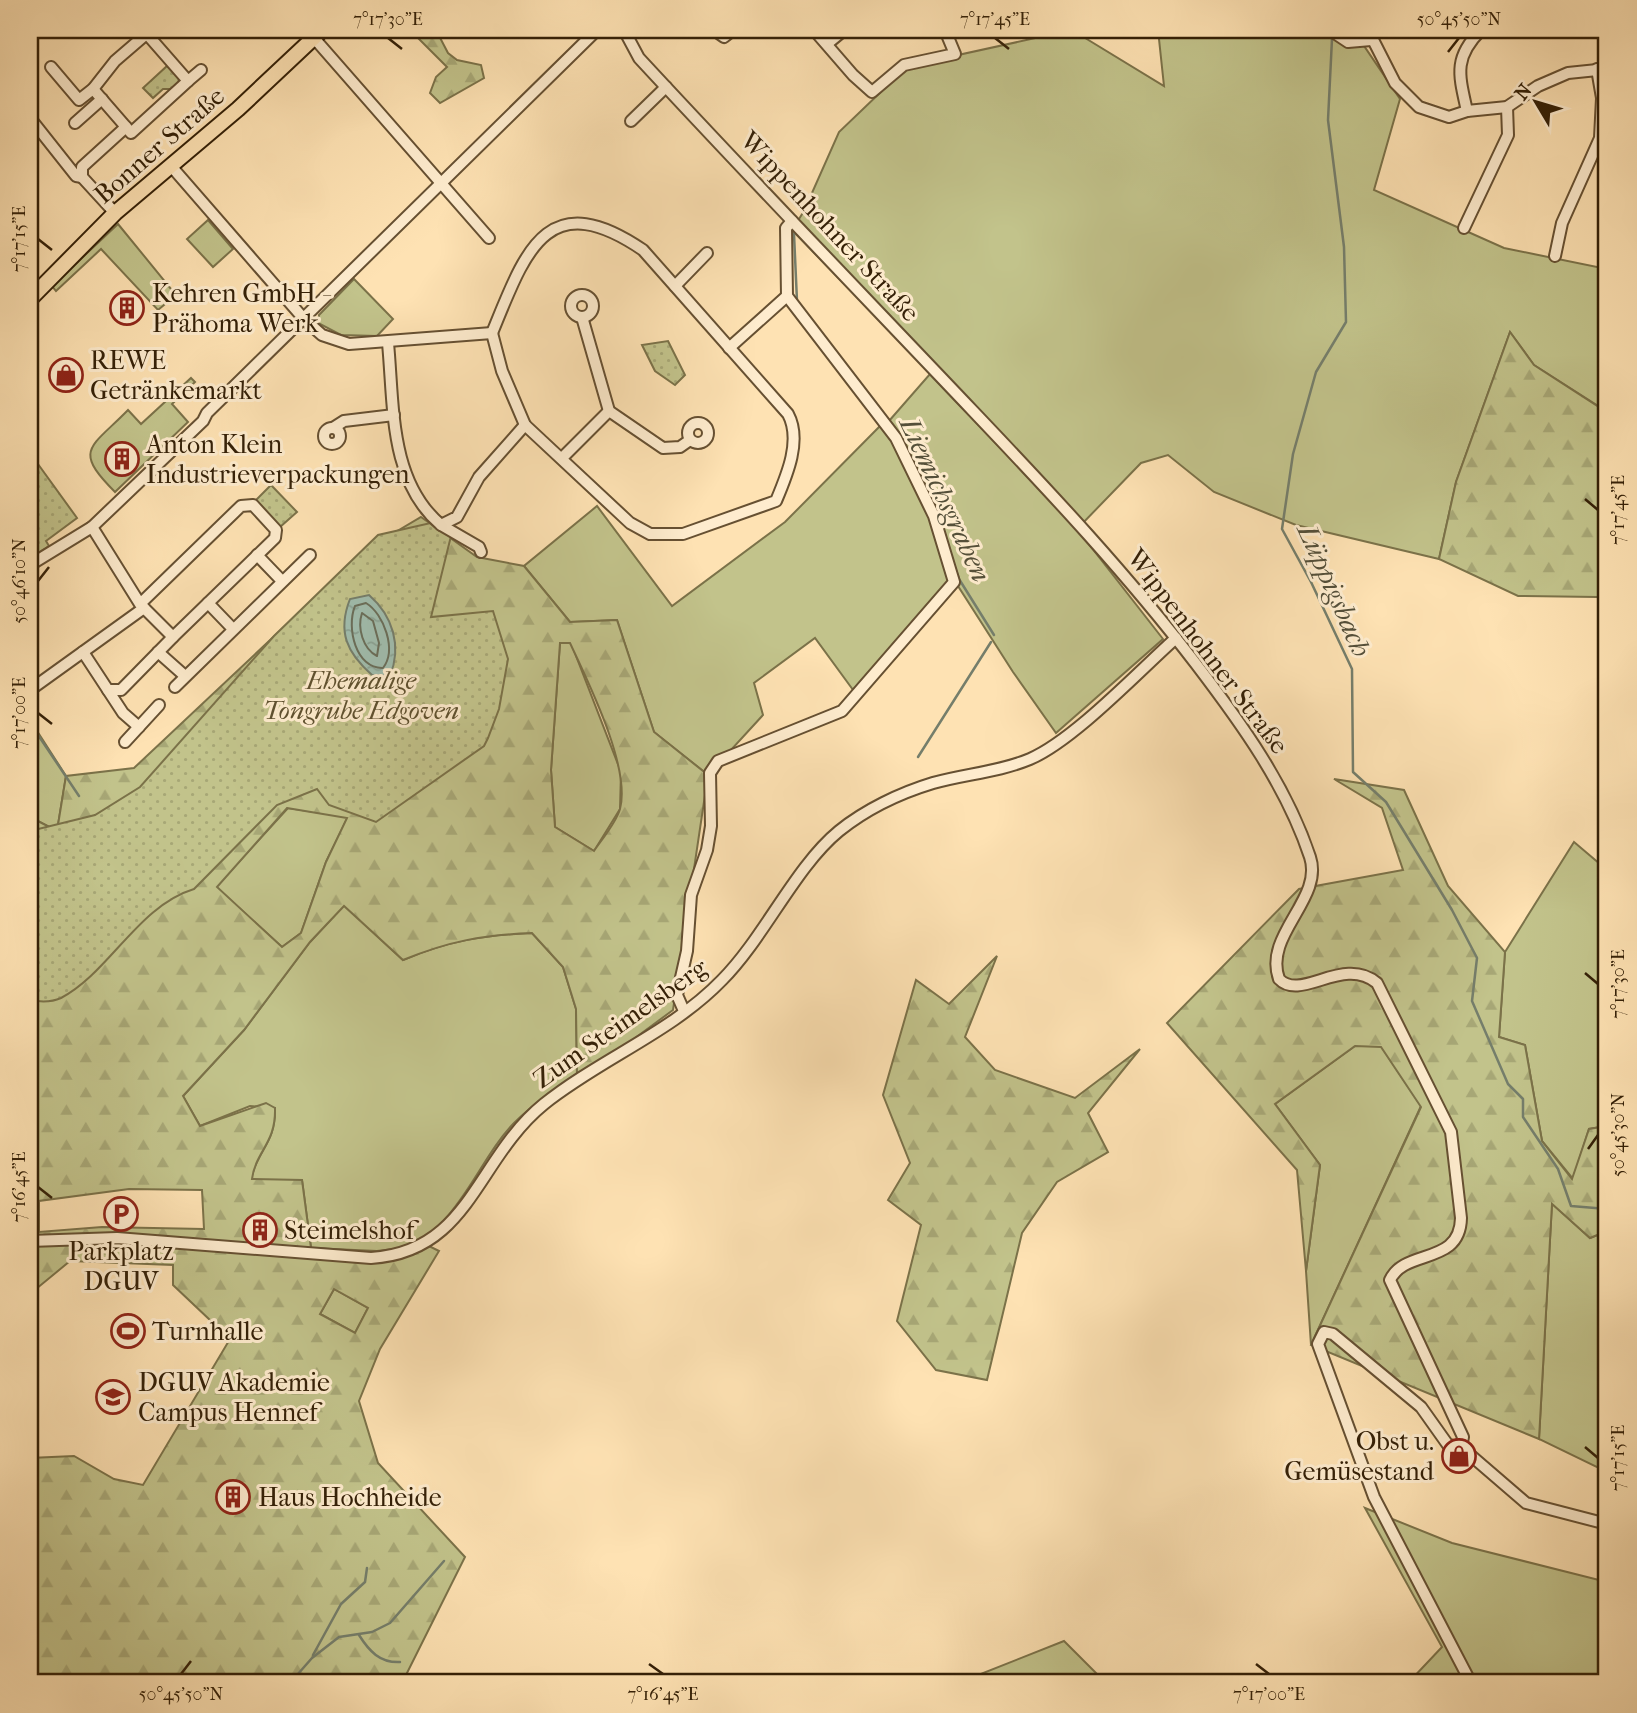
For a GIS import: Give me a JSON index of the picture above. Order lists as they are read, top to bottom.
{
  "streets": {
    "main road": ["Bonner Straße"],
    "street": ["Wippenhohner Straße", "Zum Steimelsberg"]
  },
  "crossings": [
    ["Wippenhohner Straße", "Zum Steimelsberg"]
  ],
  "water": ["Liemichsgraben", "Lüppigsbach"],
  "parks": ["Ehemalige Tongrube Edgoven"],
  "places": {
    "building": [
      "Kehren GmbH - Prähoma Werk",
      "Anton Klein Industrieverpackungen",
      "Steimelshof",
      "Haus Hochheide"
    ],
    "shop": ["REWE Getränkemarkt", "Obst u. Gemüsestand"],
    "parking": ["Parkplatz DGUV"],
    "sports": ["Turnhalle"],
    "school or university": ["DGUV Akademie Campus Hennef"]
  },
  "north": "top left",
  "coordinates": [
    "7°17'30\"E",
    "7°17'45\"E",
    "50°45'50\"N",
    "7°17'15\"E",
    "50°46'10\"N",
    "7°17'00\"E",
    "50°45'30\"N",
    "7°16'45\"E"
  ]
}
